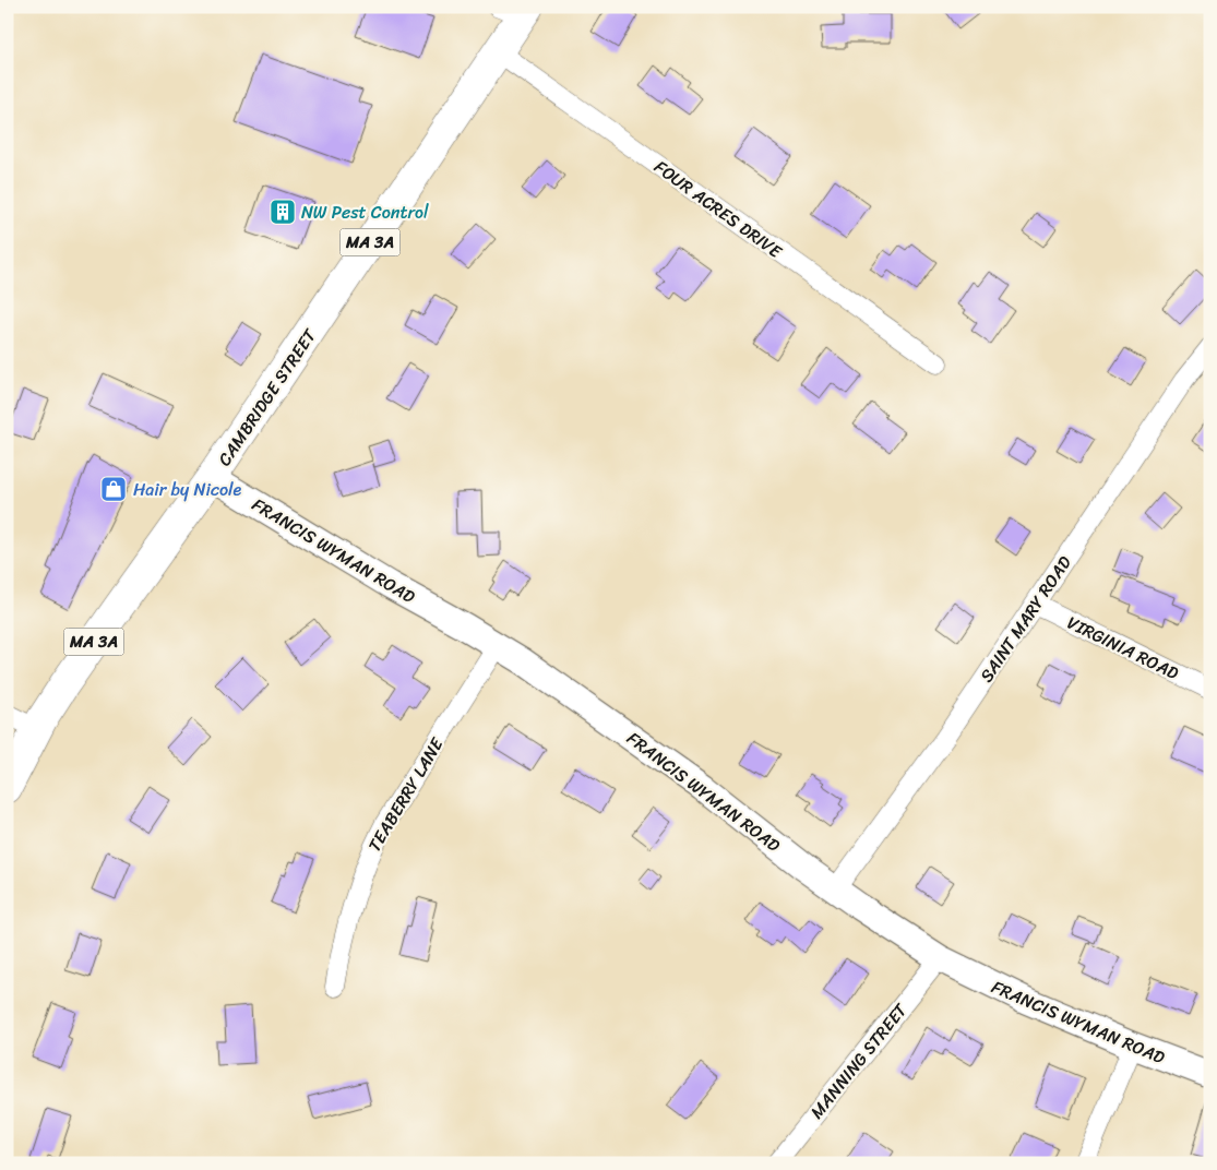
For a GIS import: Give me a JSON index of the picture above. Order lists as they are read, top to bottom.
{
  "streets": {
    "main road": ["MA 3A", "CAMBRIDGE STREET", "FRANCIS WYMAN ROAD"],
    "street": [
      "FOUR ACRES DRIVE",
      "SAINT MARY ROAD",
      "VIRGINIA ROAD",
      "TEABERRY LANE",
      "MANNING STREET"
    ]
  },
  "crossings": [
    ["FOUR ACRES DRIVE", "CAMBRIDGE STREET"],
    ["CAMBRIDGE STREET", "FRANCIS WYMAN ROAD"],
    ["FRANCIS WYMAN ROAD", "SAINT MARY ROAD"],
    ["FRANCIS WYMAN ROAD", "TEABERRY LANE"],
    ["FRANCIS WYMAN ROAD", "MANNING STREET"],
    ["SAINT MARY ROAD", "VIRGINIA ROAD"]
  ],
  "places": {
    "building": ["NW Pest Control"],
    "shop": ["Hair by Nicole"]
  }
}
